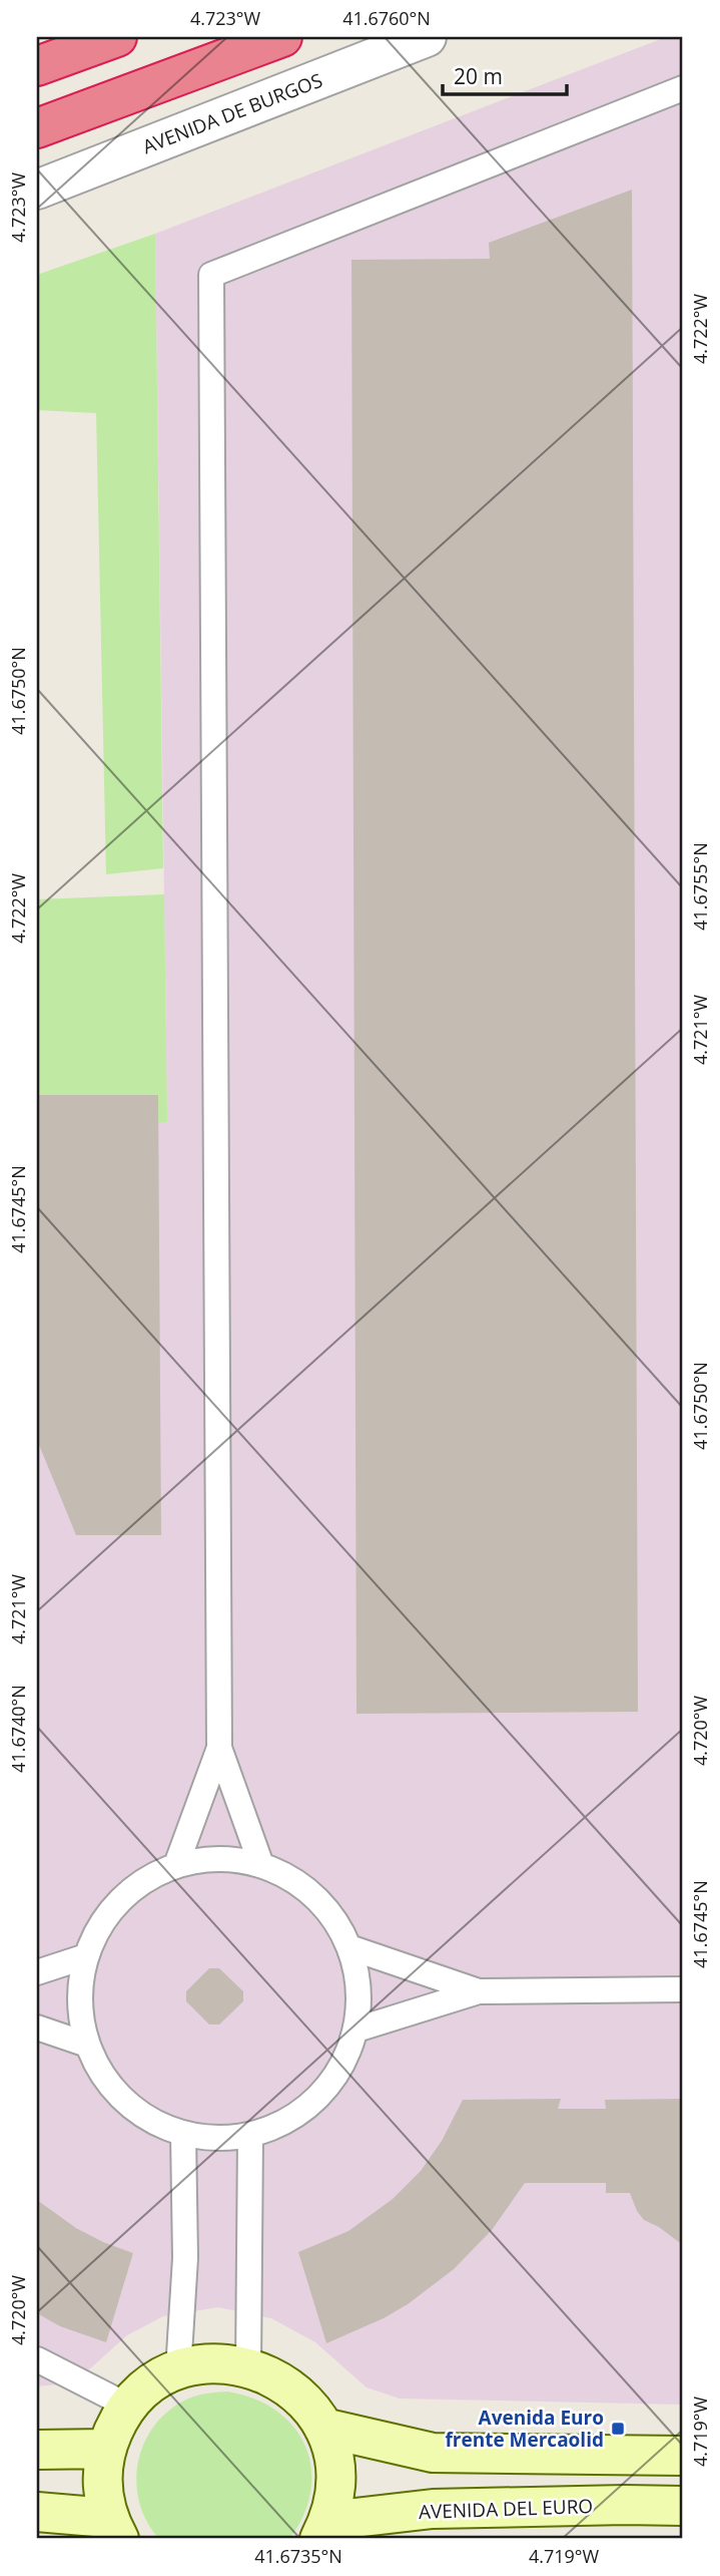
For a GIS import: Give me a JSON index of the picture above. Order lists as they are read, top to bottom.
{
  "streets": {
    "street": ["AVENIDA DE BURGOS", "AVENIDA DEL EURO"]
  },
  "places": {
    "transit": ["Avenida Euro frente Mercaolid"]
  },
  "scale_bar": "20 m",
  "coordinates": [
    "4.723°W",
    "41.6760°N",
    "4.722°W",
    "41.6750°N",
    "41.6755°N",
    "4.721°W",
    "41.6745°N",
    "41.6740°N",
    "4.720°W",
    "4.719°W",
    "41.6735°N"
  ]
}
